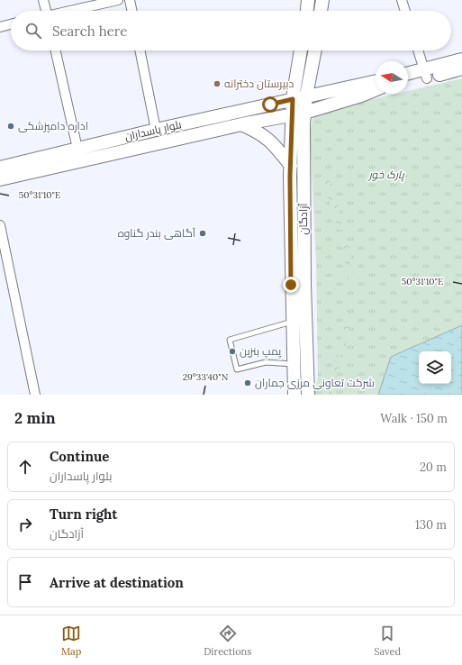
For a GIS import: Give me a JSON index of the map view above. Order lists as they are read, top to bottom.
{
  "streets": {
    "main road": ["بلوار پاسداران", "آزادگان"]
  },
  "crossings": [
    ["بلوار پاسداران", "آزادگان"]
  ],
  "parks": ["پارک خور"],
  "places": [
    "دبیرستان دخترانه",
    "اداره دامپزشکی",
    "آگاهی بندر گناوه",
    "پمپ بنزین",
    "شرکت تعاونی مرزی جماران"
  ],
  "north": "left",
  "page": {
    "search": "Search here",
    "heading": ["2 min", "Walk · 150 m"],
    "list": [
      ["Continue", "بلوار پاسداران", "20 m"],
      ["Turn right", "آزادگان", "130 m"],
      "Arrive at destination"
    ],
    "nav": ["Map", "Directions", "Saved"]
  },
  "coordinates": ["50°31'10\"E", "29°33'40\"N"]
}
